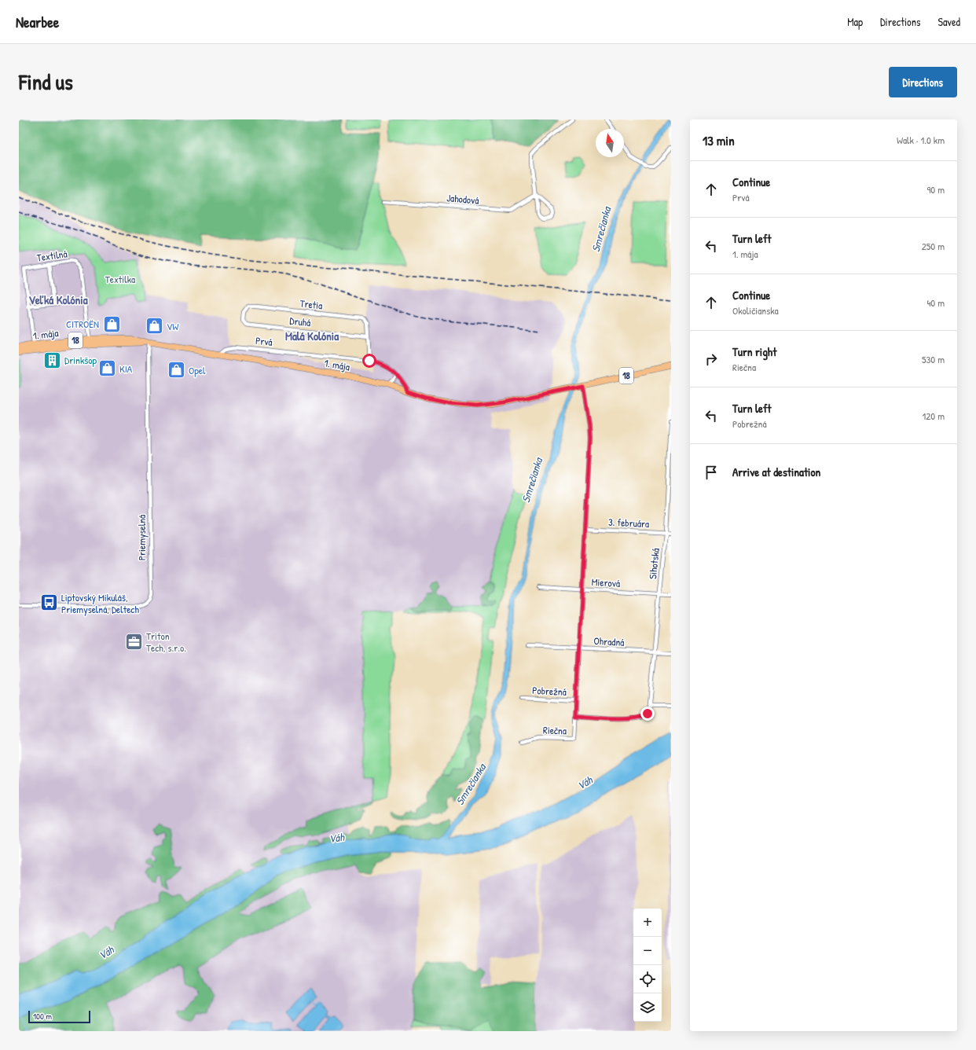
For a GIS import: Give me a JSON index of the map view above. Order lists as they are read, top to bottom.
{
  "streets": {
    "main road": ["1. mája", "18"],
    "street": [
      "Jahodová",
      "Textilná",
      "Tretia",
      "Druhá",
      "Prvá",
      "3. februára",
      "Priemyselná",
      "Sihotská",
      "Mierová",
      "Ohradná",
      "Pobrežná",
      "Riečna"
    ]
  },
  "crossings": [
    ["Textilná", "1. mája"],
    ["Tretia", "Druhá"],
    ["1. mája", "18"],
    ["1. mája", "Prvá"],
    ["1. mája", "Priemyselná"],
    ["1. mája", "Riečna"],
    ["18", "Riečna"],
    ["3. februára", "Sihotská"],
    ["3. februára", "Riečna"],
    ["Sihotská", "Mierová"],
    ["Sihotská", "Ohradná"],
    ["Mierová", "Riečna"],
    ["Ohradná", "Riečna"],
    ["Pobrežná", "Riečna"]
  ],
  "districts": ["Veľká Kolónia", "Malá Kolónia"],
  "water": ["Smrečianka", "Váh"],
  "parks": ["Textilka"],
  "places": {
    "shop": [
      "CITROËN",
      "VW",
      "KIA",
      "Opel"
    ],
    "building": ["Drinkšop"],
    "bus stop": ["Liptovský Mikuláš, Priemyselná, Deltech"],
    "office": ["Triton Tech, s.r.o."]
  },
  "scale_bar": "100 m",
  "north": "top",
  "page": {
    "header": "Nearbee",
    "nav": ["Map", "Directions", "Saved"],
    "title": "Find us",
    "buttons": "Directions",
    "heading": ["13 min", "Walk · 1.0 km"],
    "list": [
      ["Continue", "Prvá", "90 m"],
      ["Turn left", "1. mája", "250 m"],
      ["Continue", "Okoličianska", "40 m"],
      ["Turn right", "Riečna", "530 m"],
      ["Turn left", "Pobrežná", "120 m"],
      "Arrive at destination"
    ],
    "map_buttons": ["+", "−"],
    "scale": "100 m"
  }
}
